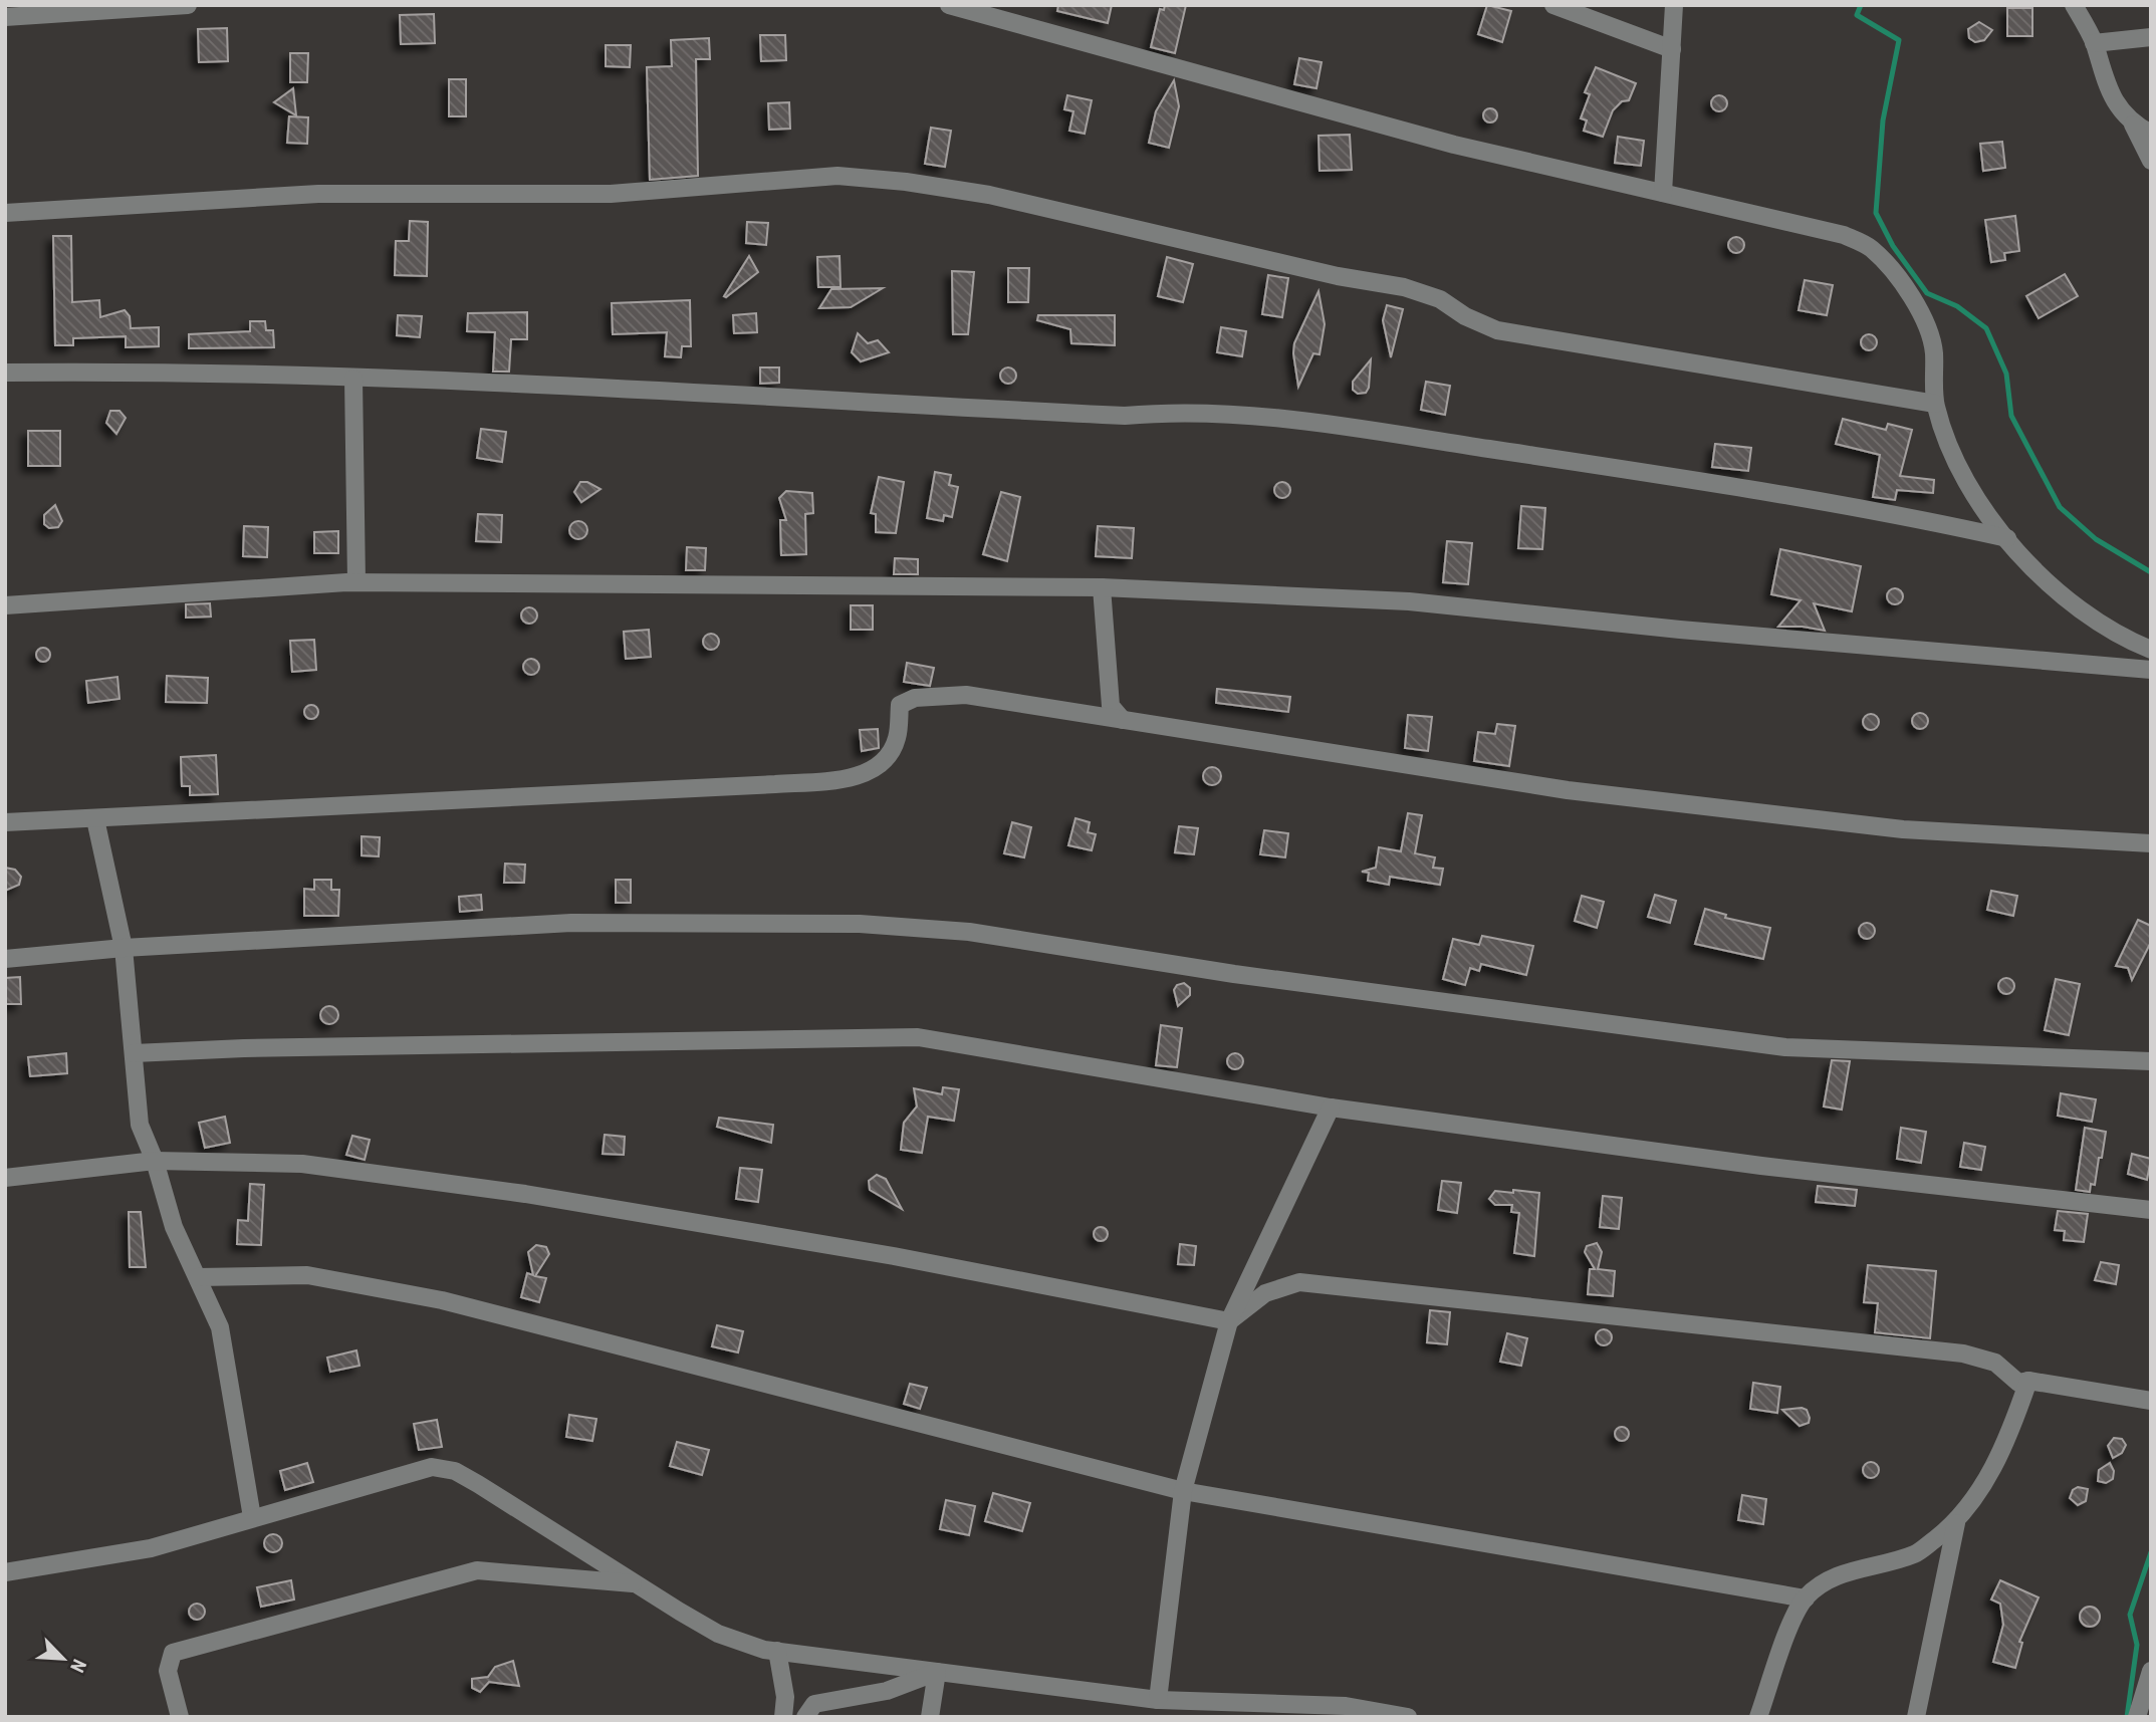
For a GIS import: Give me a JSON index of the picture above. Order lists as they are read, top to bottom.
{
  "north": "bottom right"
}
